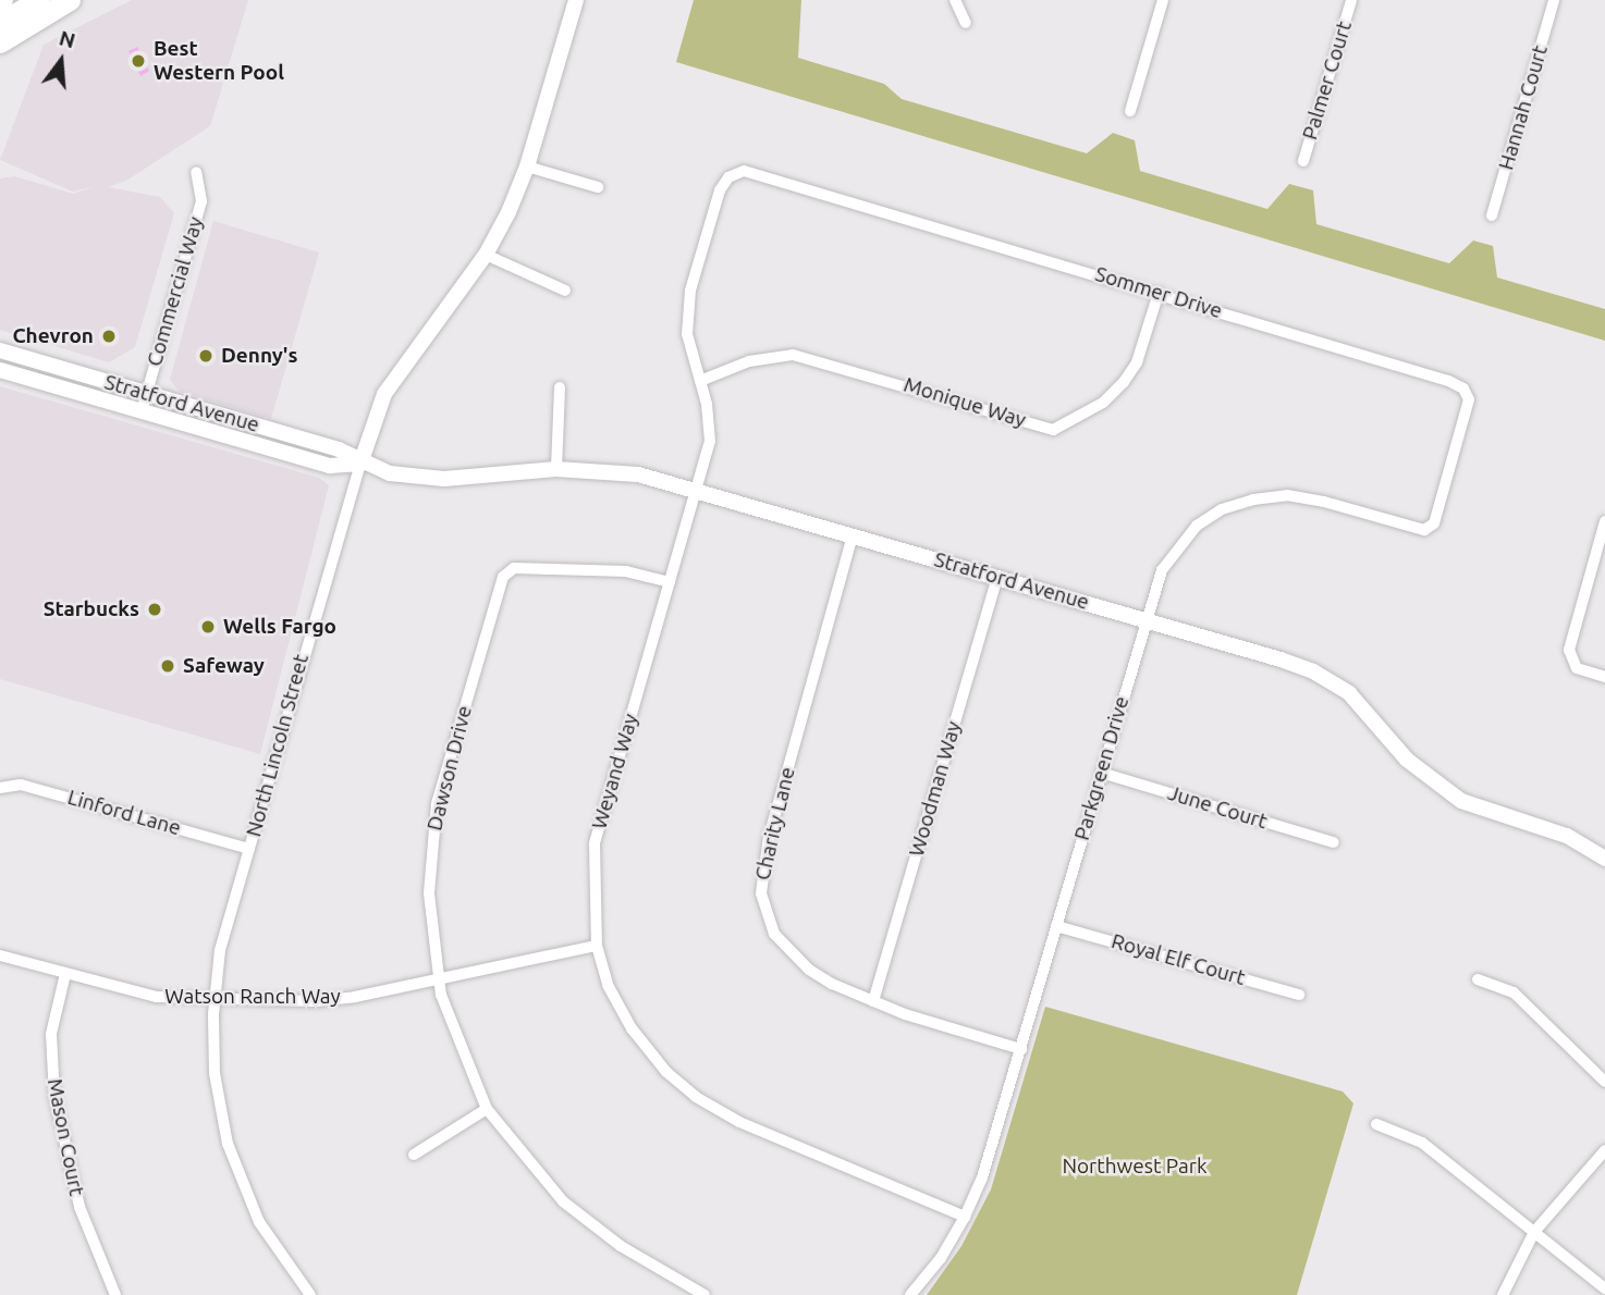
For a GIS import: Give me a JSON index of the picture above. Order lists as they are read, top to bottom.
{
  "streets": {
    "street": [
      "Palmer Court",
      "Hannah Court",
      "Commercial Way",
      "Sommer Drive",
      "Monique Way",
      "Stratford Avenue",
      "North Lincoln Street",
      "Dawson Drive",
      "Parkgreen Drive",
      "Weyand Way",
      "Woodman Way",
      "June Court",
      "Linford Lane",
      "Charity Lane",
      "Royal Elf Court",
      "Watson Ranch Way",
      "Mason Court"
    ]
  },
  "crossings": [
    ["Commercial Way", "Stratford Avenue"],
    ["Sommer Drive", "Monique Way"],
    ["Sommer Drive", "Parkgreen Drive"],
    ["Sommer Drive", "Weyand Way"],
    ["Monique Way", "Weyand Way"],
    ["Stratford Avenue", "North Lincoln Street"],
    ["Stratford Avenue", "Parkgreen Drive"],
    ["Stratford Avenue", "Weyand Way"],
    ["Stratford Avenue", "Woodman Way"],
    ["Stratford Avenue", "Charity Lane"],
    ["North Lincoln Street", "Linford Lane"],
    ["North Lincoln Street", "Watson Ranch Way"],
    ["Dawson Drive", "Weyand Way"],
    ["Dawson Drive", "Watson Ranch Way"],
    ["Parkgreen Drive", "Weyand Way"],
    ["Parkgreen Drive", "June Court"],
    ["Parkgreen Drive", "Charity Lane"],
    ["Parkgreen Drive", "Royal Elf Court"],
    ["Weyand Way", "Watson Ranch Way"],
    ["Woodman Way", "Charity Lane"],
    ["Watson Ranch Way", "Mason Court"]
  ],
  "parks": ["Northwest Park"],
  "places": [
    "Best Western Pool",
    "Chevron",
    "Denny's",
    "Starbucks",
    "Wells Fargo",
    "Safeway"
  ],
  "north": "top"
}
